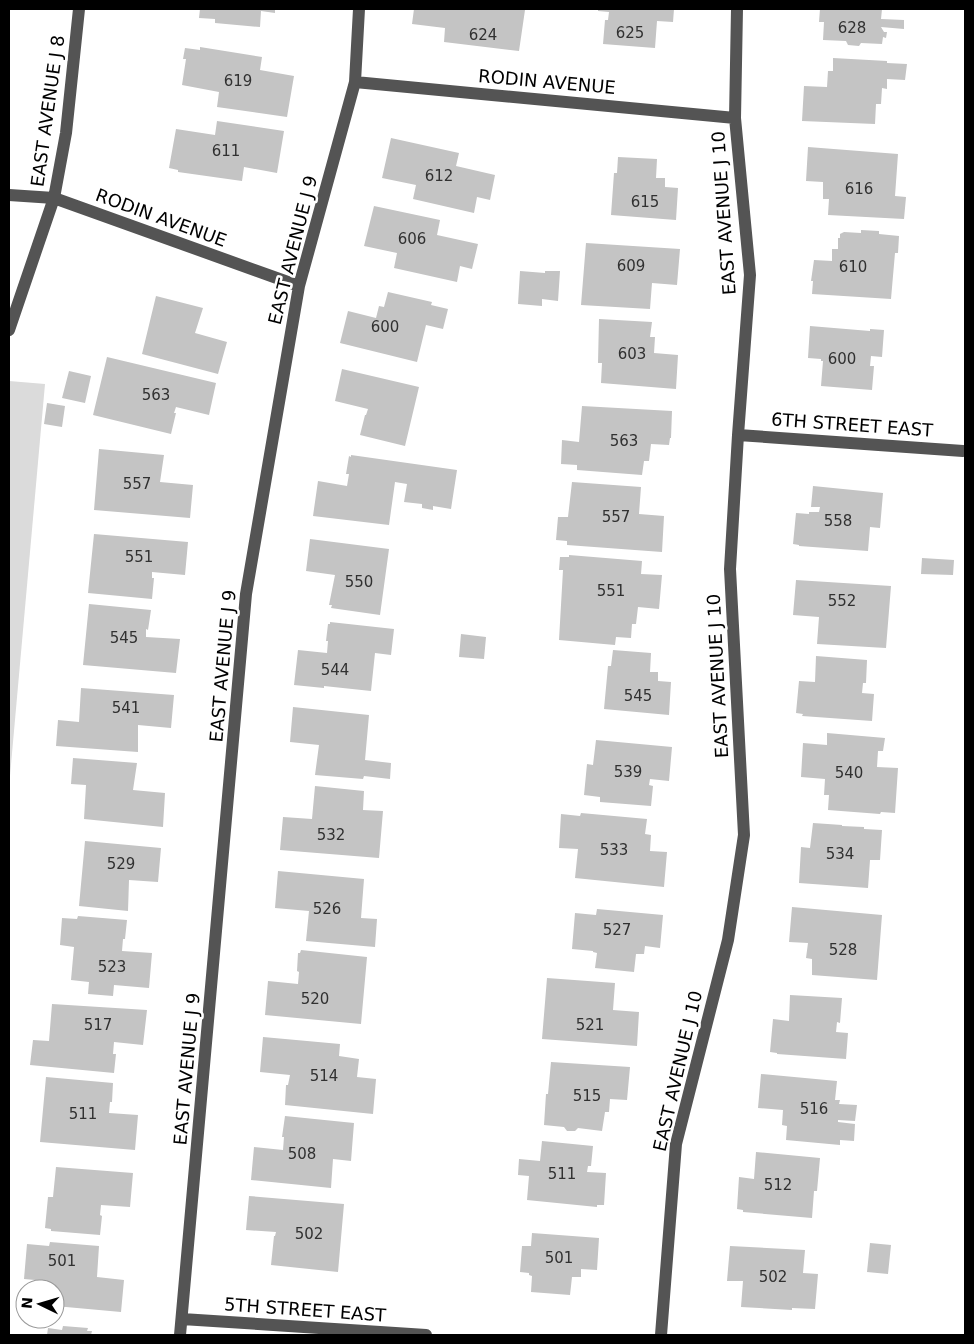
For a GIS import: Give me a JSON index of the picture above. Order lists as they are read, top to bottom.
{
  "streets": {
    "street": [
      "RODIN AVENUE",
      "EAST AVENUE J 8",
      "EAST AVENUE J 10",
      "EAST AVENUE J 9",
      "6TH STREET EAST",
      "5TH STREET EAST"
    ]
  },
  "crossings": [
    ["RODIN AVENUE", "EAST AVENUE J 8"],
    ["RODIN AVENUE", "EAST AVENUE J 10"],
    ["RODIN AVENUE", "EAST AVENUE J 9"],
    ["EAST AVENUE J 10", "6TH STREET EAST"],
    ["EAST AVENUE J 9", "5TH STREET EAST"]
  ],
  "house_numbers": [
    "628",
    "625",
    "624",
    "619",
    "611",
    "612",
    "616",
    "615",
    "606",
    "609",
    "610",
    "600",
    "603",
    "600",
    "563",
    "563",
    "557",
    "557",
    "558",
    "551",
    "550",
    "551",
    "552",
    "545",
    "544",
    "545",
    "541",
    "539",
    "540",
    "532",
    "533",
    "534",
    "529",
    "526",
    "527",
    "528",
    "523",
    "520",
    "517",
    "521",
    "514",
    "515",
    "516",
    "511",
    "508",
    "511",
    "512",
    "502",
    "501",
    "501",
    "502"
  ],
  "north": "left"
}
